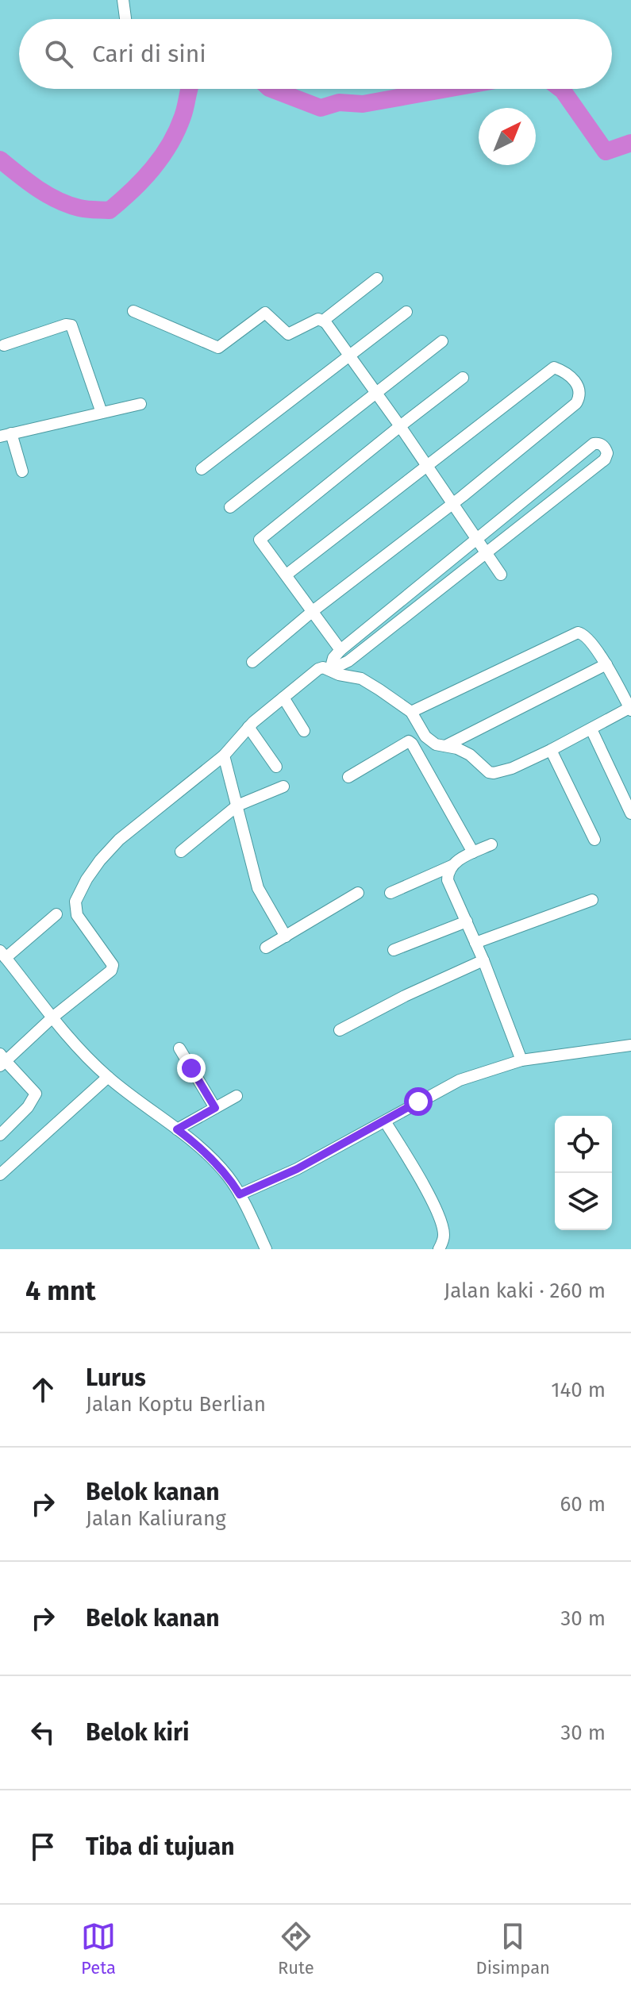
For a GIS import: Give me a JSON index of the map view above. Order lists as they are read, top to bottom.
{
  "north": "top right",
  "page": {
    "search": "Cari di sini",
    "heading": ["4 mnt", "Jalan kaki · 260 m"],
    "list": [
      ["Lurus", "Jalan Koptu Berlian", "140 m"],
      ["Belok kanan", "Jalan Kaliurang", "60 m"],
      ["Belok kanan", "30 m"],
      ["Belok kiri", "30 m"],
      "Tiba di tujuan"
    ],
    "nav": ["Peta", "Rute", "Disimpan"]
  }
}
